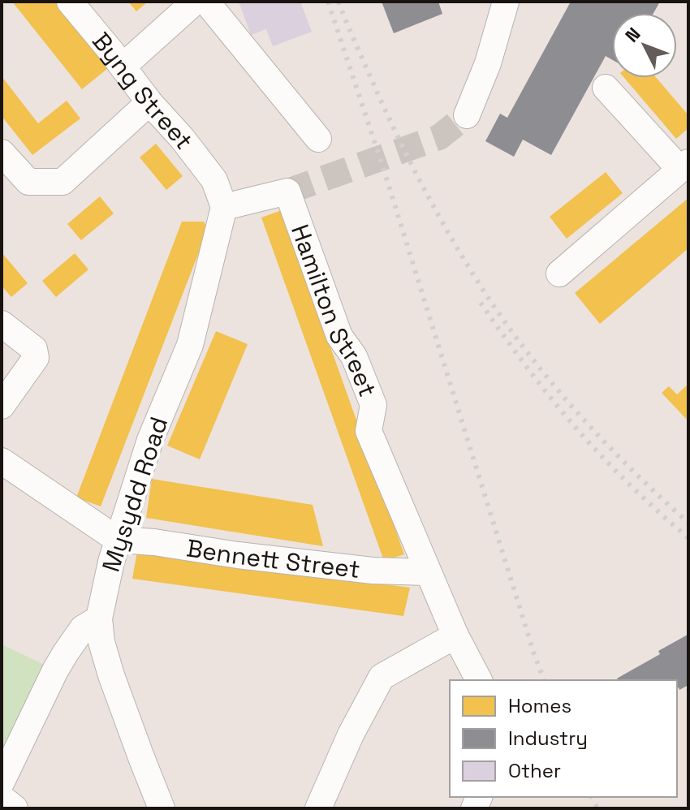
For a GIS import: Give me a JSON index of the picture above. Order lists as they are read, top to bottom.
{
  "streets": {
    "street": [
      "Byng Street",
      "Hamilton Street",
      "Mysydd Road",
      "Bennett Street"
    ]
  },
  "crossings": [
    ["Byng Street", "Hamilton Street"],
    ["Byng Street", "Mysydd Road"],
    ["Hamilton Street", "Mysydd Road"],
    ["Hamilton Street", "Bennett Street"],
    ["Mysydd Road", "Bennett Street"]
  ],
  "legend": ["Homes", "Industry", "Other"],
  "north": "top left"
}
